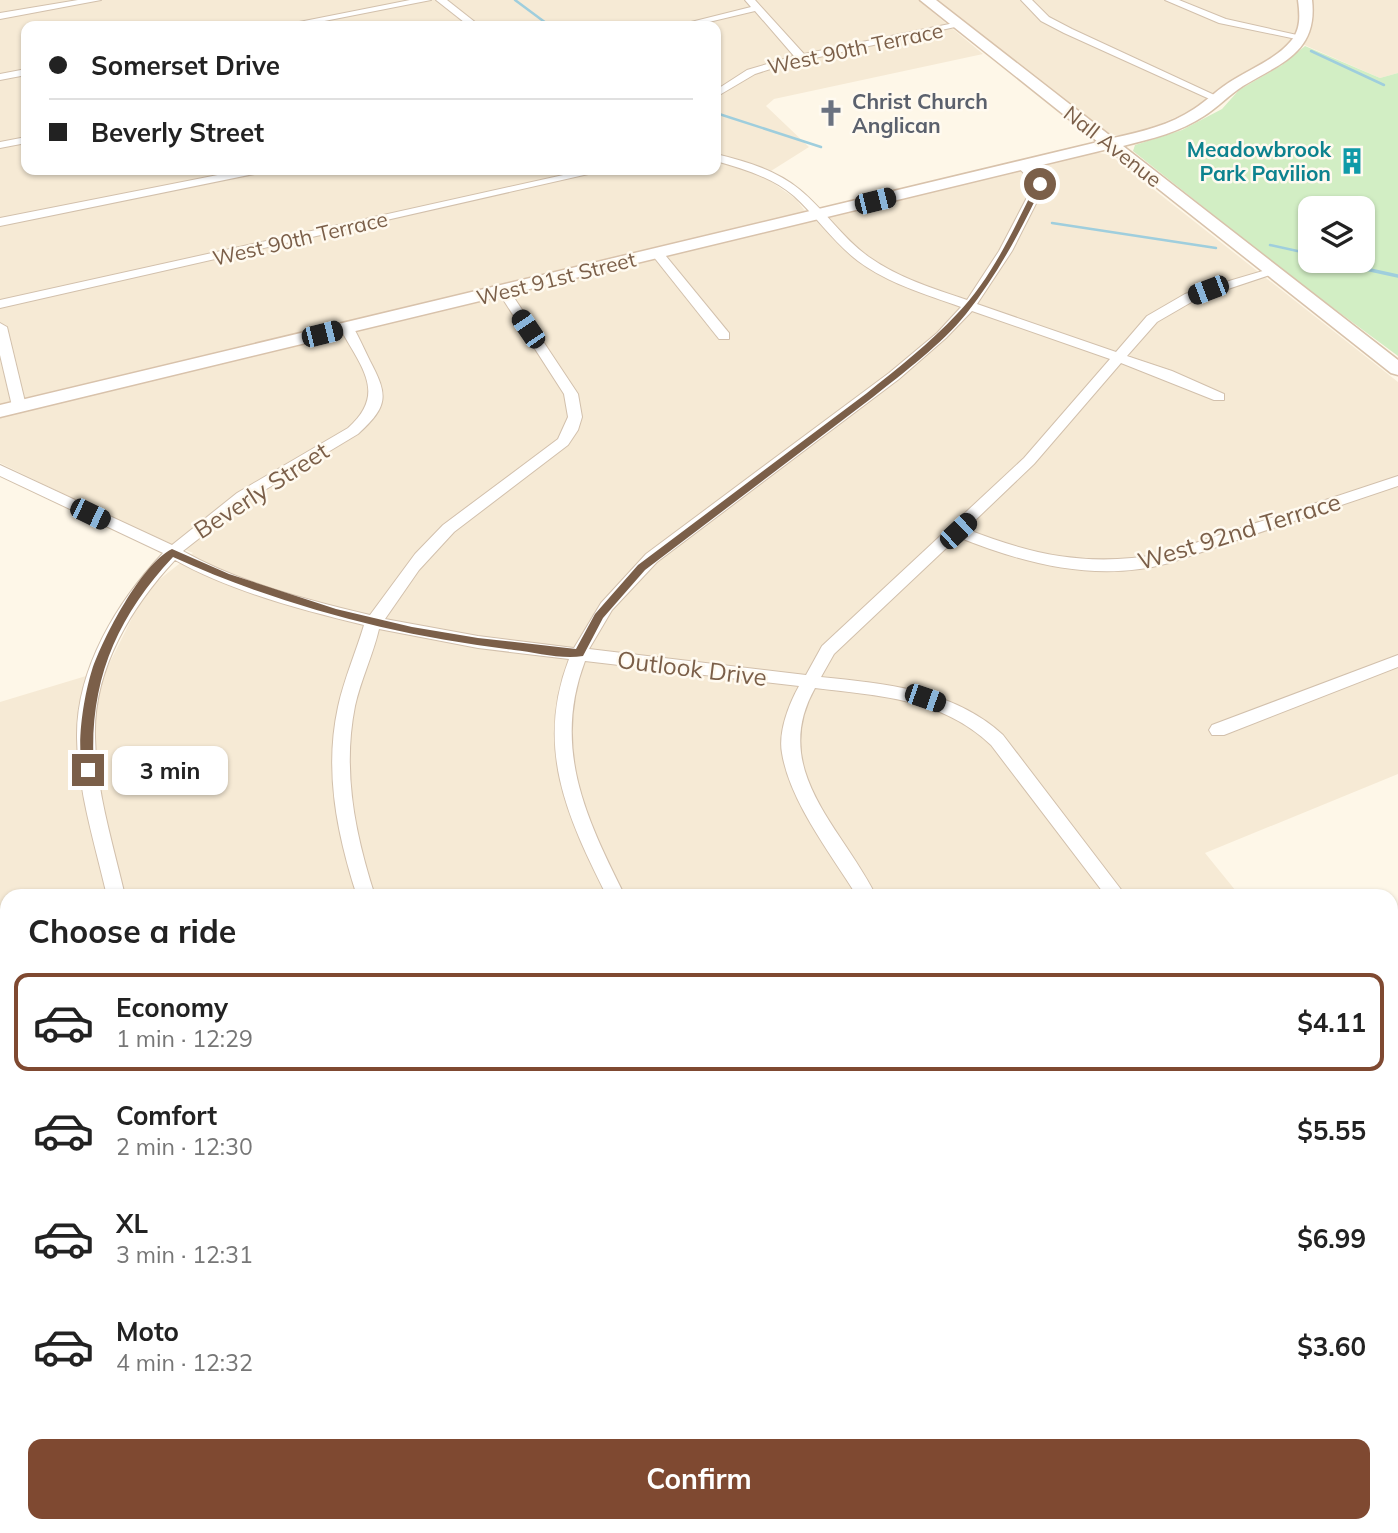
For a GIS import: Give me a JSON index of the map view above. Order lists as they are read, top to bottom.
{
  "streets": {
    "street": [
      "West 90th Terrace",
      "Nall Avenue",
      "West 91st Street",
      "Beverly Street",
      "West 92nd Terrace",
      "Outlook Drive"
    ]
  },
  "crossings": [
    ["West 90th Terrace", "Nall Avenue"],
    ["Nall Avenue", "West 91st Street"],
    ["West 91st Street", "Beverly Street"],
    ["Beverly Street", "Outlook Drive"]
  ],
  "places": {
    "church": ["Christ Church Anglican"],
    "building": ["Meadowbrook Park Pavilion"]
  },
  "page": {
    "banner": ["Somerset Drive", "Beverly Street"],
    "bubble": "3 min",
    "heading": "Choose a ride",
    "list": [
      {
        "name": "Economy",
        "note": "1 min · 12:29",
        "value": "$4.11"
      },
      {
        "name": "Comfort",
        "note": "2 min · 12:30",
        "value": "$5.55"
      },
      {
        "name": "XL",
        "note": "3 min · 12:31",
        "value": "$6.99"
      },
      {
        "name": "Moto",
        "note": "4 min · 12:32",
        "value": "$3.60"
      }
    ],
    "buttons": "Confirm"
  }
}
